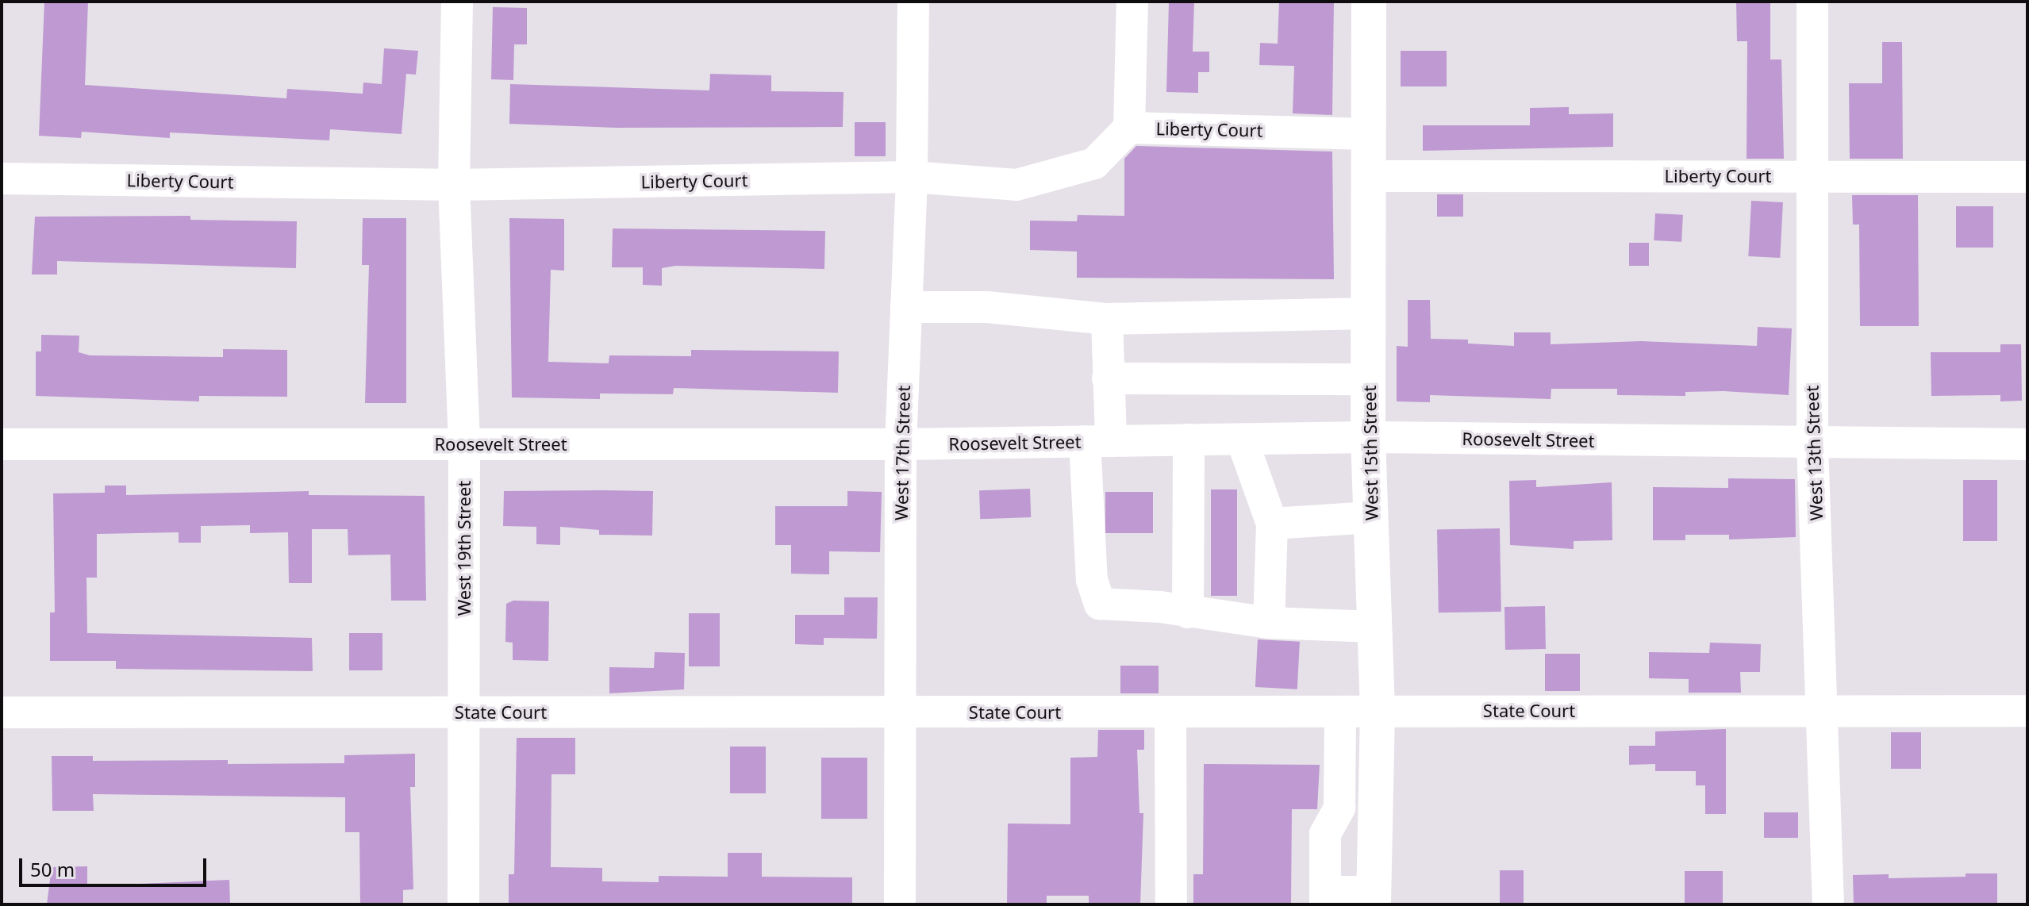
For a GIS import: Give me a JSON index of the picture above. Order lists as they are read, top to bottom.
{
  "streets": {
    "main road": ["West 15th Street"],
    "street": [
      "Liberty Court",
      "Roosevelt Street",
      "West 17th Street",
      "West 13th Street",
      "West 19th Street",
      "State Court"
    ]
  },
  "crossings": [
    ["Liberty Court", "West 17th Street"],
    ["Liberty Court", "West 15th Street"],
    ["Liberty Court", "West 13th Street"],
    ["Liberty Court", "West 19th Street"],
    ["Roosevelt Street", "West 17th Street"],
    ["Roosevelt Street", "West 15th Street"],
    ["Roosevelt Street", "West 13th Street"],
    ["Roosevelt Street", "West 19th Street"],
    ["West 17th Street", "State Court"],
    ["West 15th Street", "State Court"],
    ["West 13th Street", "State Court"],
    ["West 19th Street", "State Court"]
  ],
  "scale_bar": "50 m"
}
